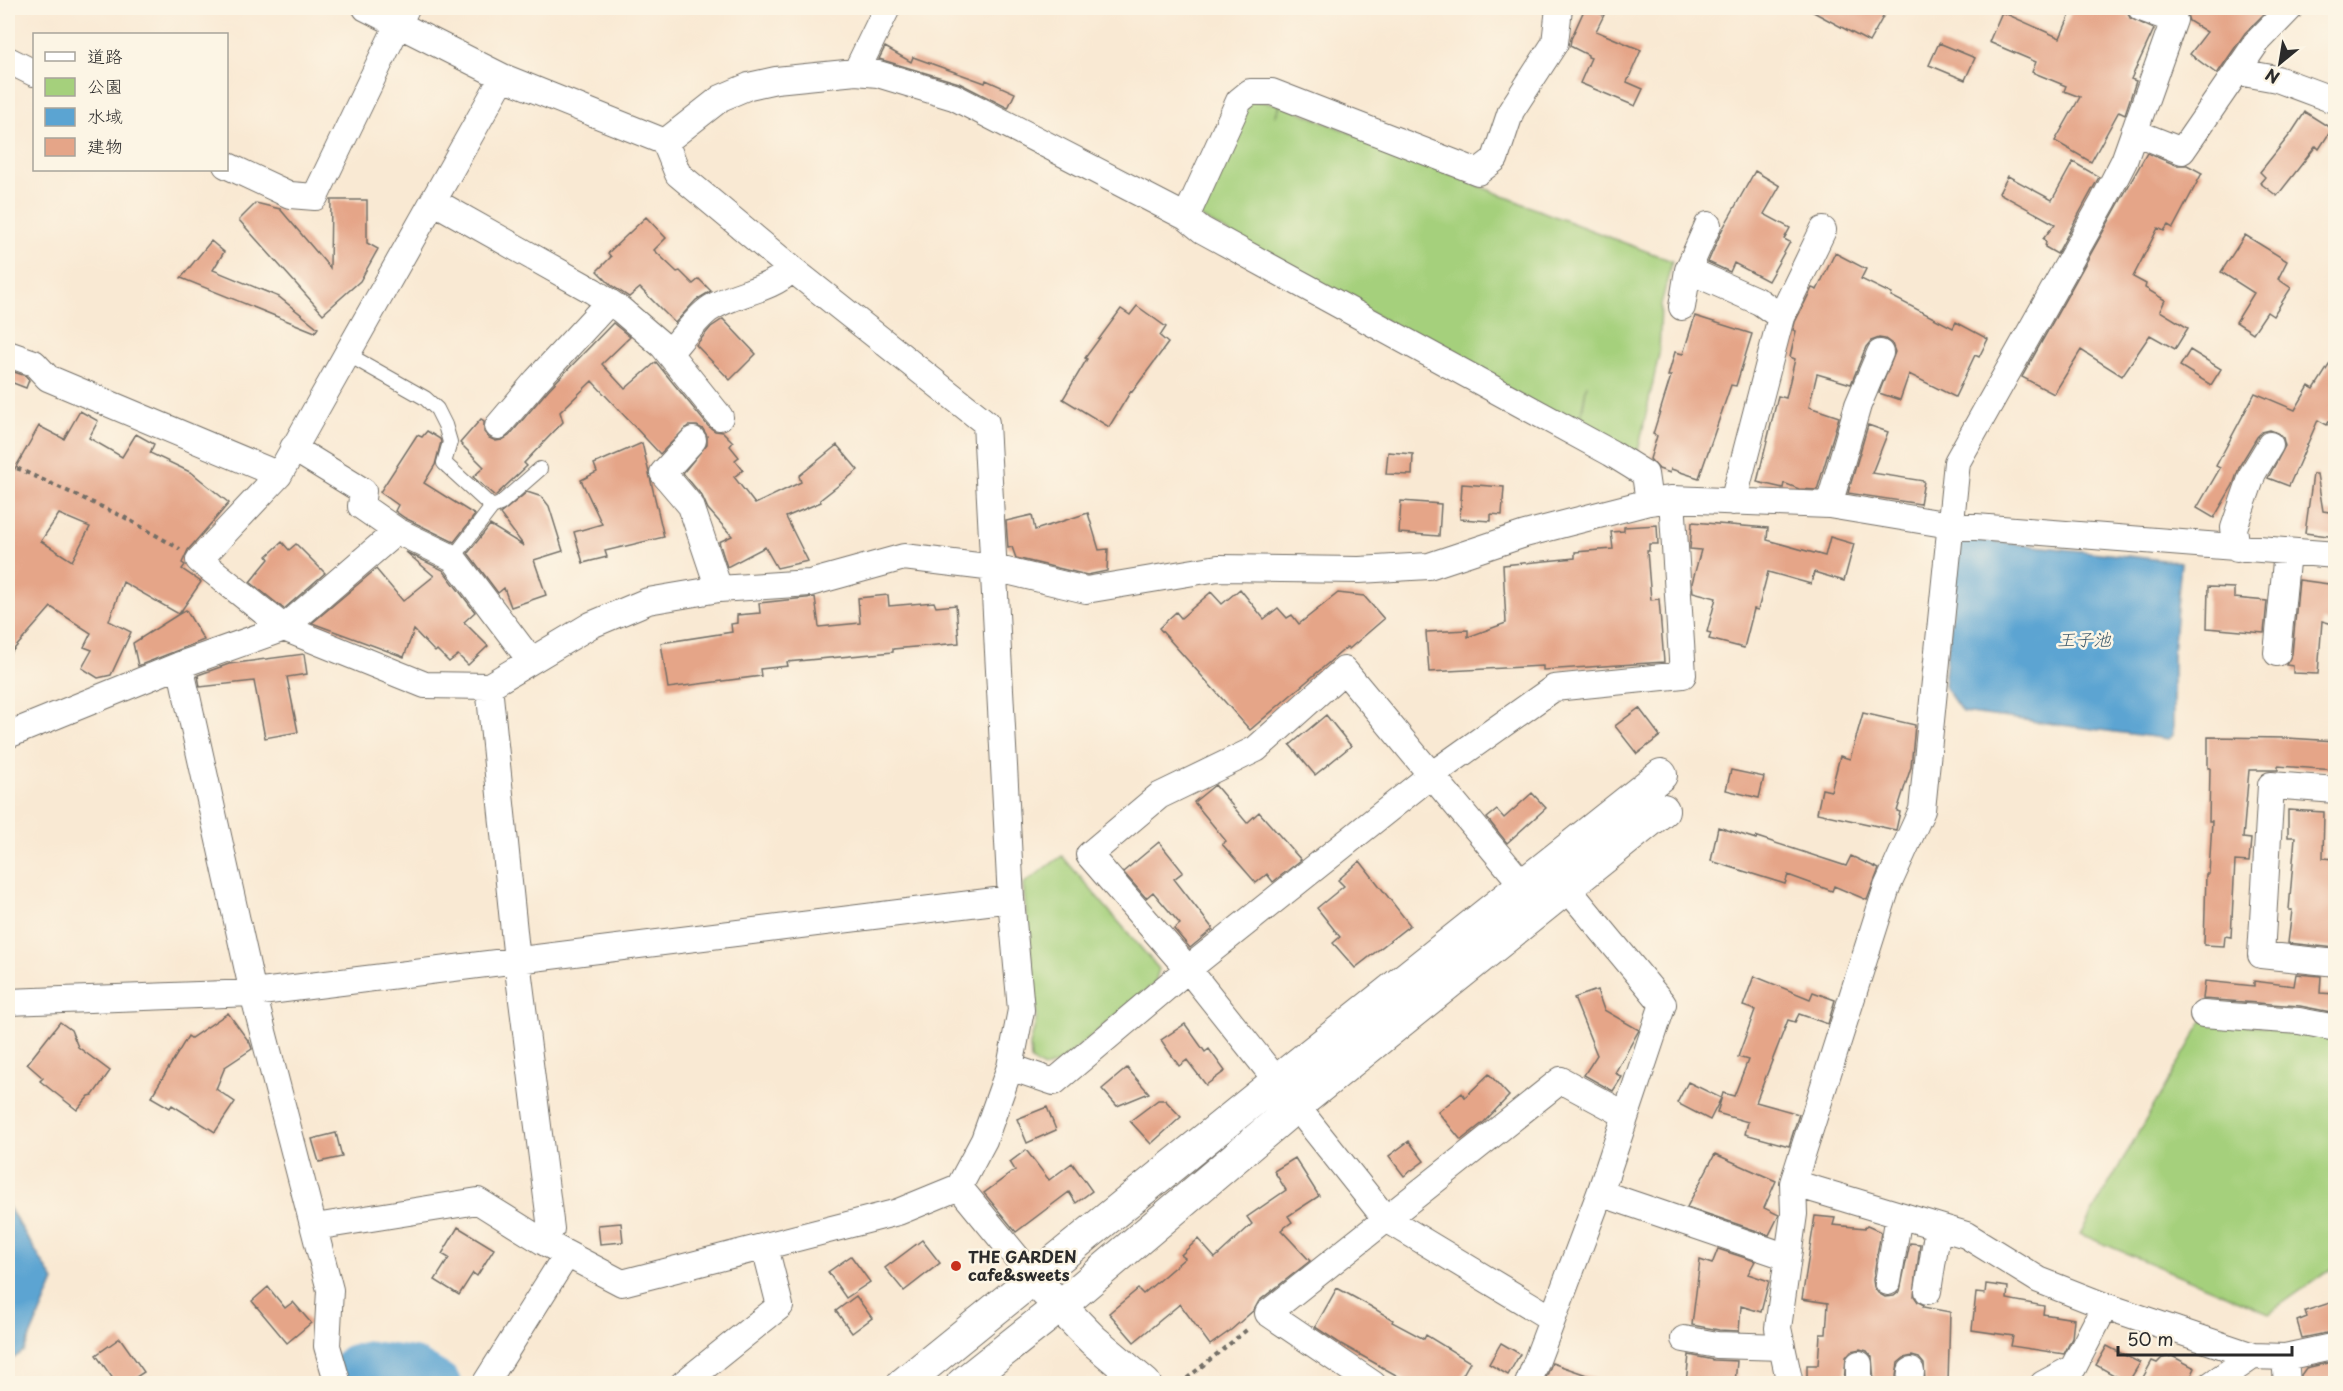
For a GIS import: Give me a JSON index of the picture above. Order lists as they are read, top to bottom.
{
  "water": ["王子池"],
  "places": ["THE GARDEN cafe&sweets"],
  "legend": [
    "道路",
    "公園",
    "水域",
    "建物"
  ],
  "scale_bar": "50 m",
  "north": "bottom left"
}
